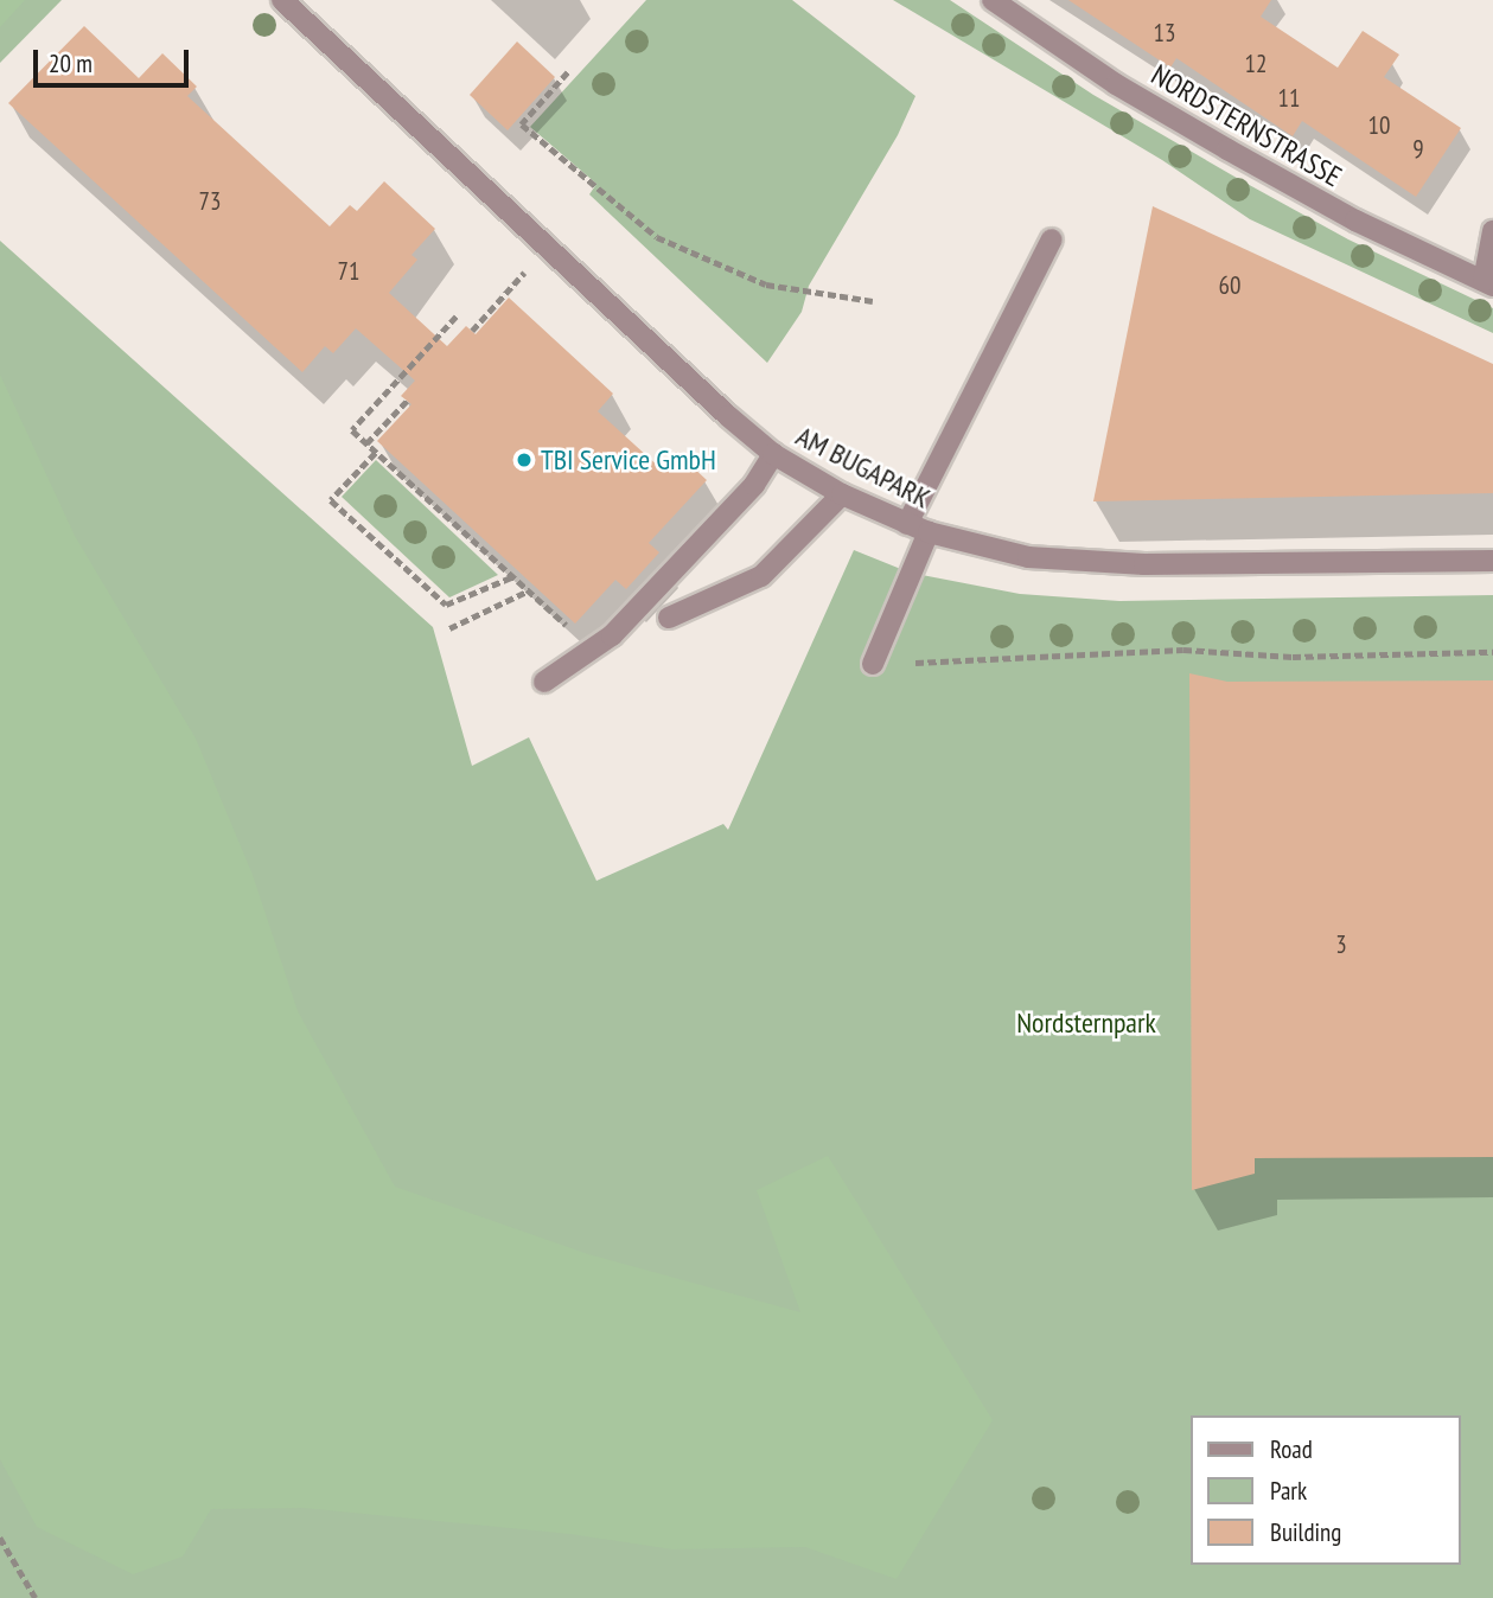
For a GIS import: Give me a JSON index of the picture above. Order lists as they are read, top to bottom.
{
  "streets": {
    "street": ["NORDSTERNSTRASSE", "AM BUGAPARK"]
  },
  "parks": ["Nordsternpark"],
  "places": ["TBI Service GmbH"],
  "house_numbers": [
    "13",
    "12",
    "11",
    "10",
    "9",
    "73",
    "71",
    "60",
    "3"
  ],
  "legend": ["Road", "Park", "Building"],
  "scale_bar": "20 m"
}
